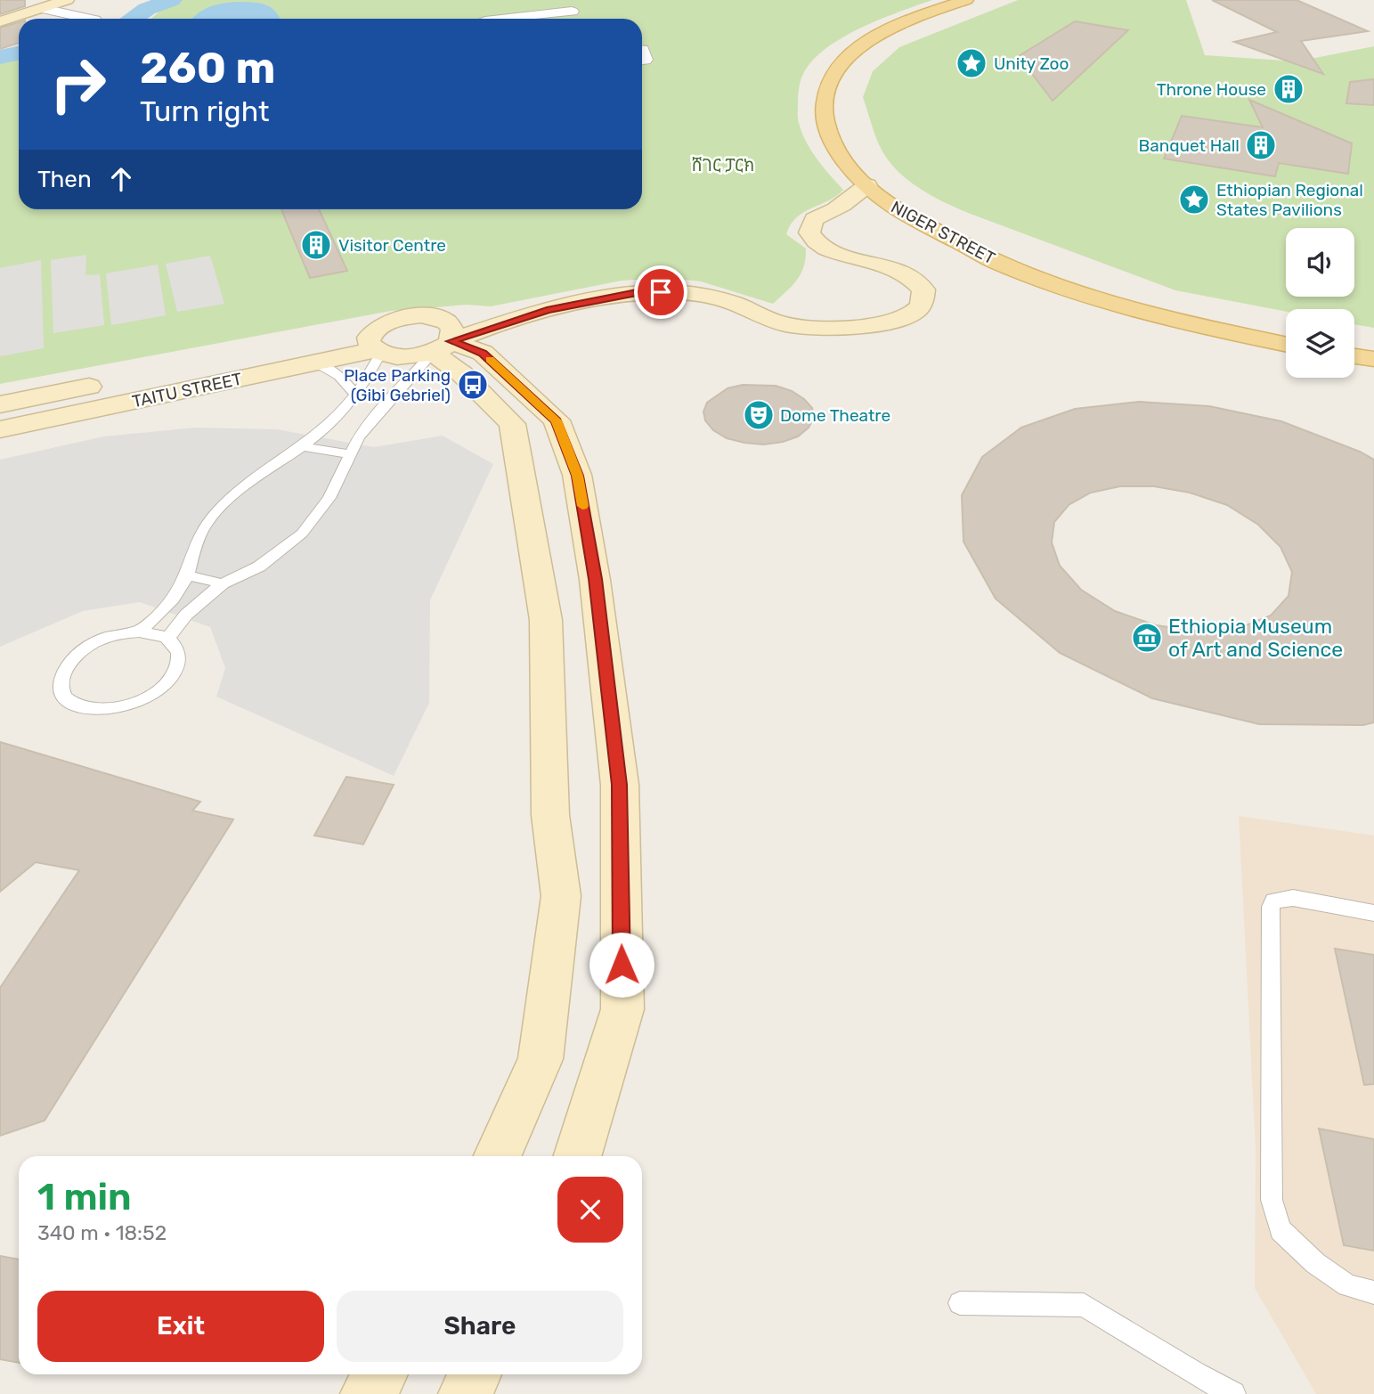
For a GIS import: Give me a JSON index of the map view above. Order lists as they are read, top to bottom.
{
  "streets": {
    "main road": ["NIGER STREET", "TAITU STREET"]
  },
  "parks": ["ሸገር ፓርክ"],
  "places": {
    "place": ["Unity Zoo", "Ethiopian Regional States Pavilions"],
    "building": ["Throne House", "Banquet Hall", "Visitor Centre"],
    "bus stop": ["Place Parking (Gibi Gebriel)"],
    "theatre": ["Dome Theatre"],
    "museum": ["Ethiopia Museum of Art and Science"]
  },
  "page": {
    "turn": ["260 m", "Turn right"],
    "then": "Then",
    "heading": ["1 min", "340 m · 18:52"],
    "buttons": ["Exit", "Share"]
  }
}
